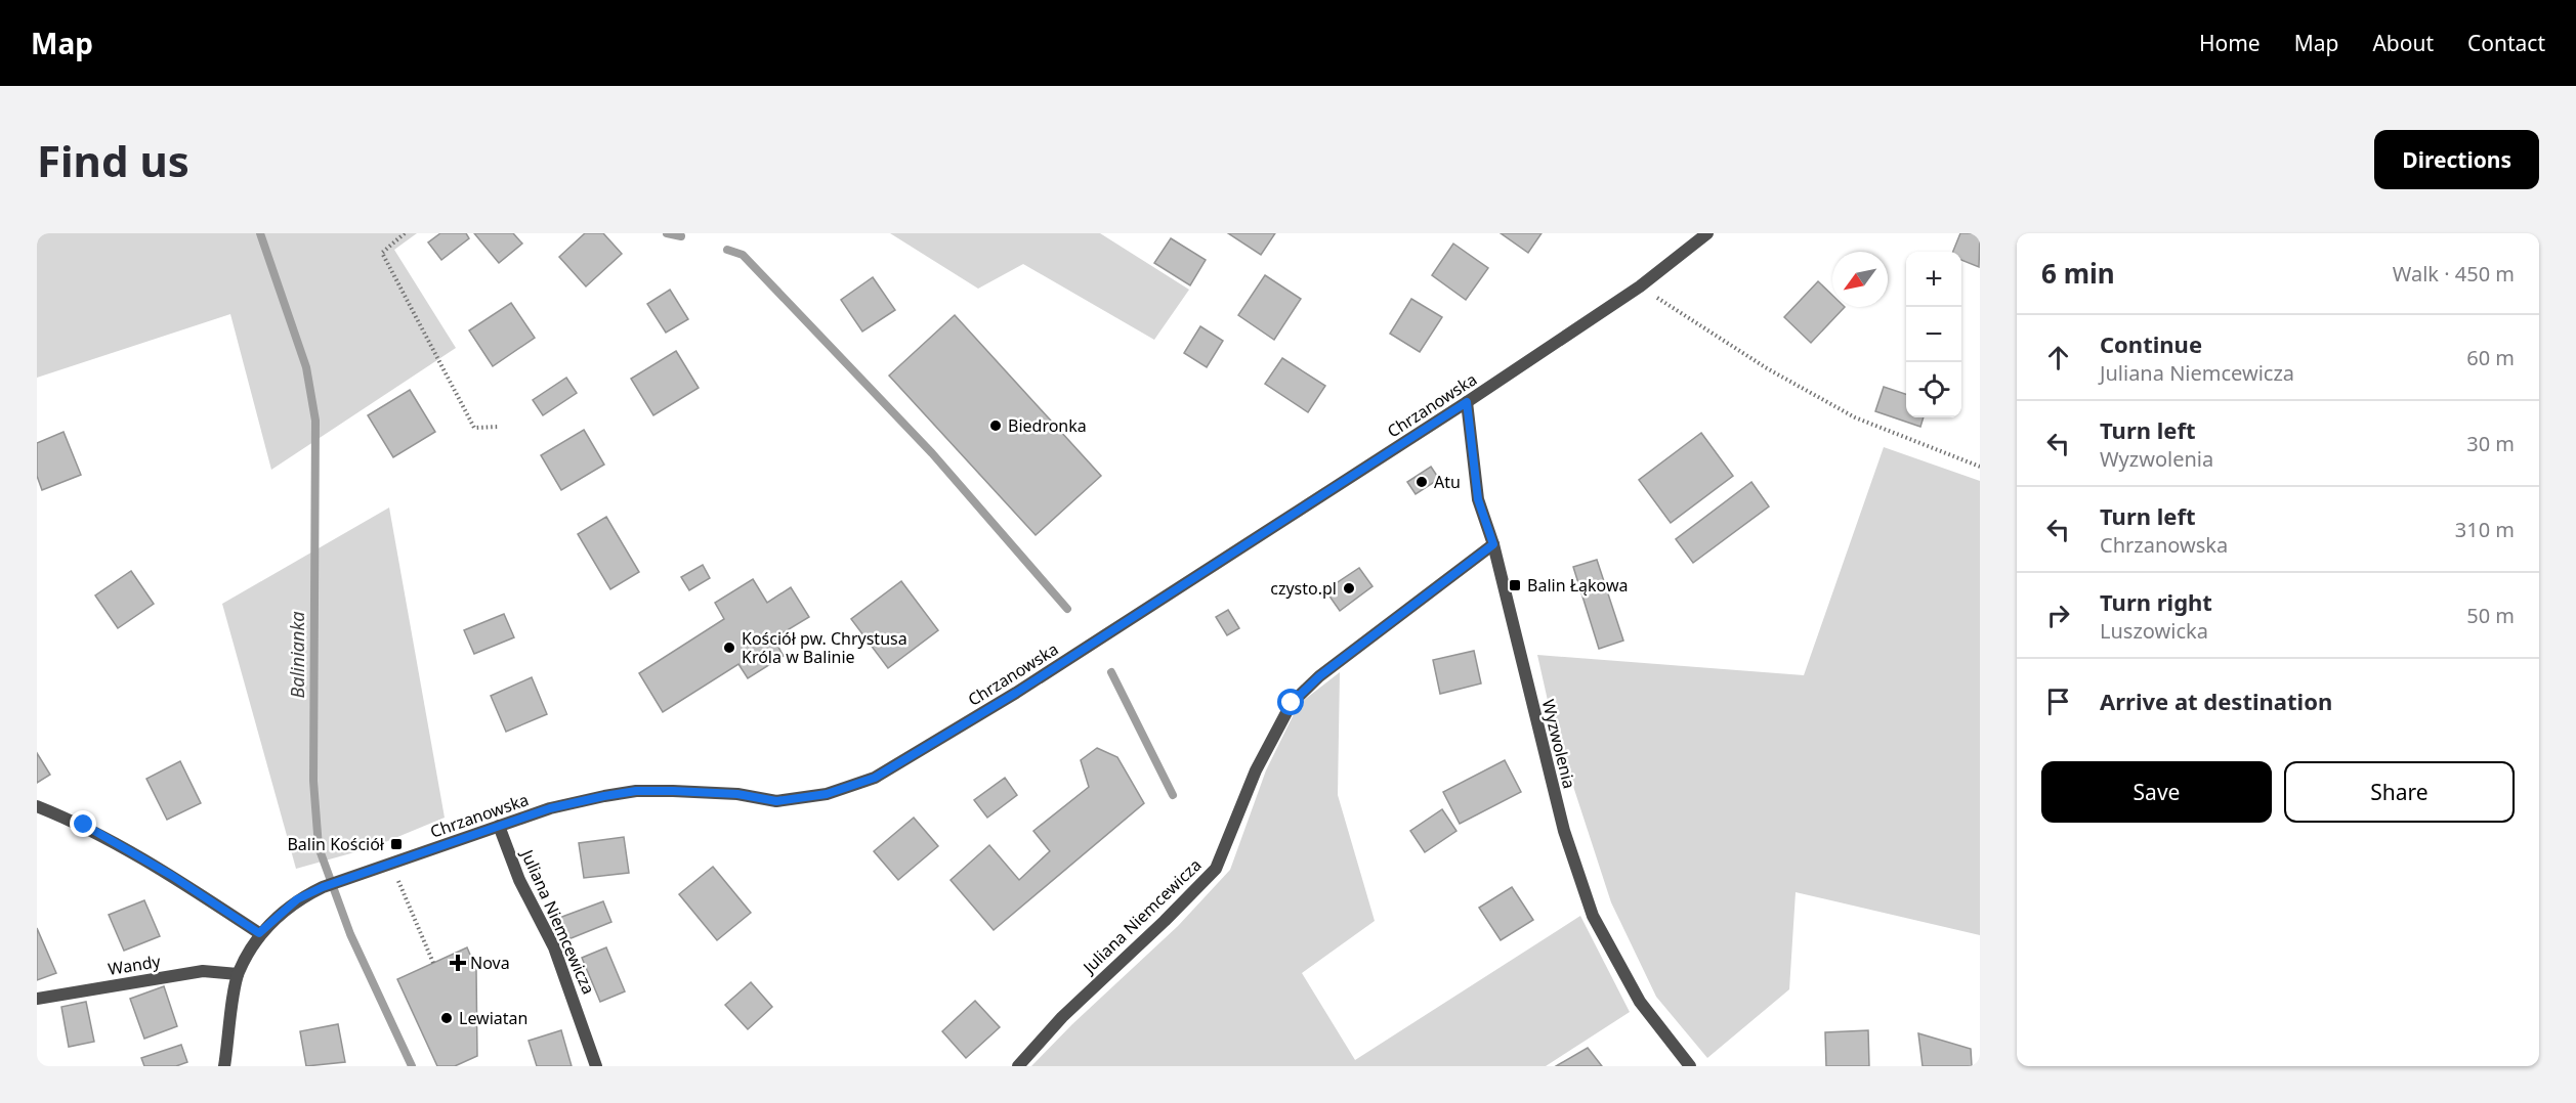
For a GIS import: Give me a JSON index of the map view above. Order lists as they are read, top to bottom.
{
  "streets": {
    "street": [
      "Chrzanowska",
      "Wyzwolenia",
      "Juliana Niemcewicza",
      "Wandy"
    ]
  },
  "crossings": [
    ["Chrzanowska", "Wyzwolenia"],
    ["Chrzanowska", "Juliana Niemcewicza"],
    ["Wyzwolenia", "Juliana Niemcewicza"]
  ],
  "water": ["Balinianka"],
  "places": {
    "other": [
      "Biedronka",
      "Atu",
      "czysto.pl",
      "Kościół pw. Chrystusa Króla w Balinie",
      "Lewiatan"
    ],
    "transit": ["Balin Łąkowa", "Balin Kościół"],
    "health": ["Nova"]
  },
  "north": "bottom left",
  "page": {
    "header": "Map",
    "nav": [
      "Home",
      "Map",
      "About",
      "Contact"
    ],
    "buttons": [
      "Directions",
      ["Save", "Share"]
    ],
    "title": "Find us",
    "heading": ["6 min", "Walk · 450 m"],
    "map_buttons": ["+", "−"],
    "list": [
      ["Continue", "Juliana Niemcewicza", "60 m"],
      ["Turn left", "Wyzwolenia", "30 m"],
      ["Turn left", "Chrzanowska", "310 m"],
      ["Turn right", "Luszowicka", "50 m"],
      "Arrive at destination"
    ]
  }
}
